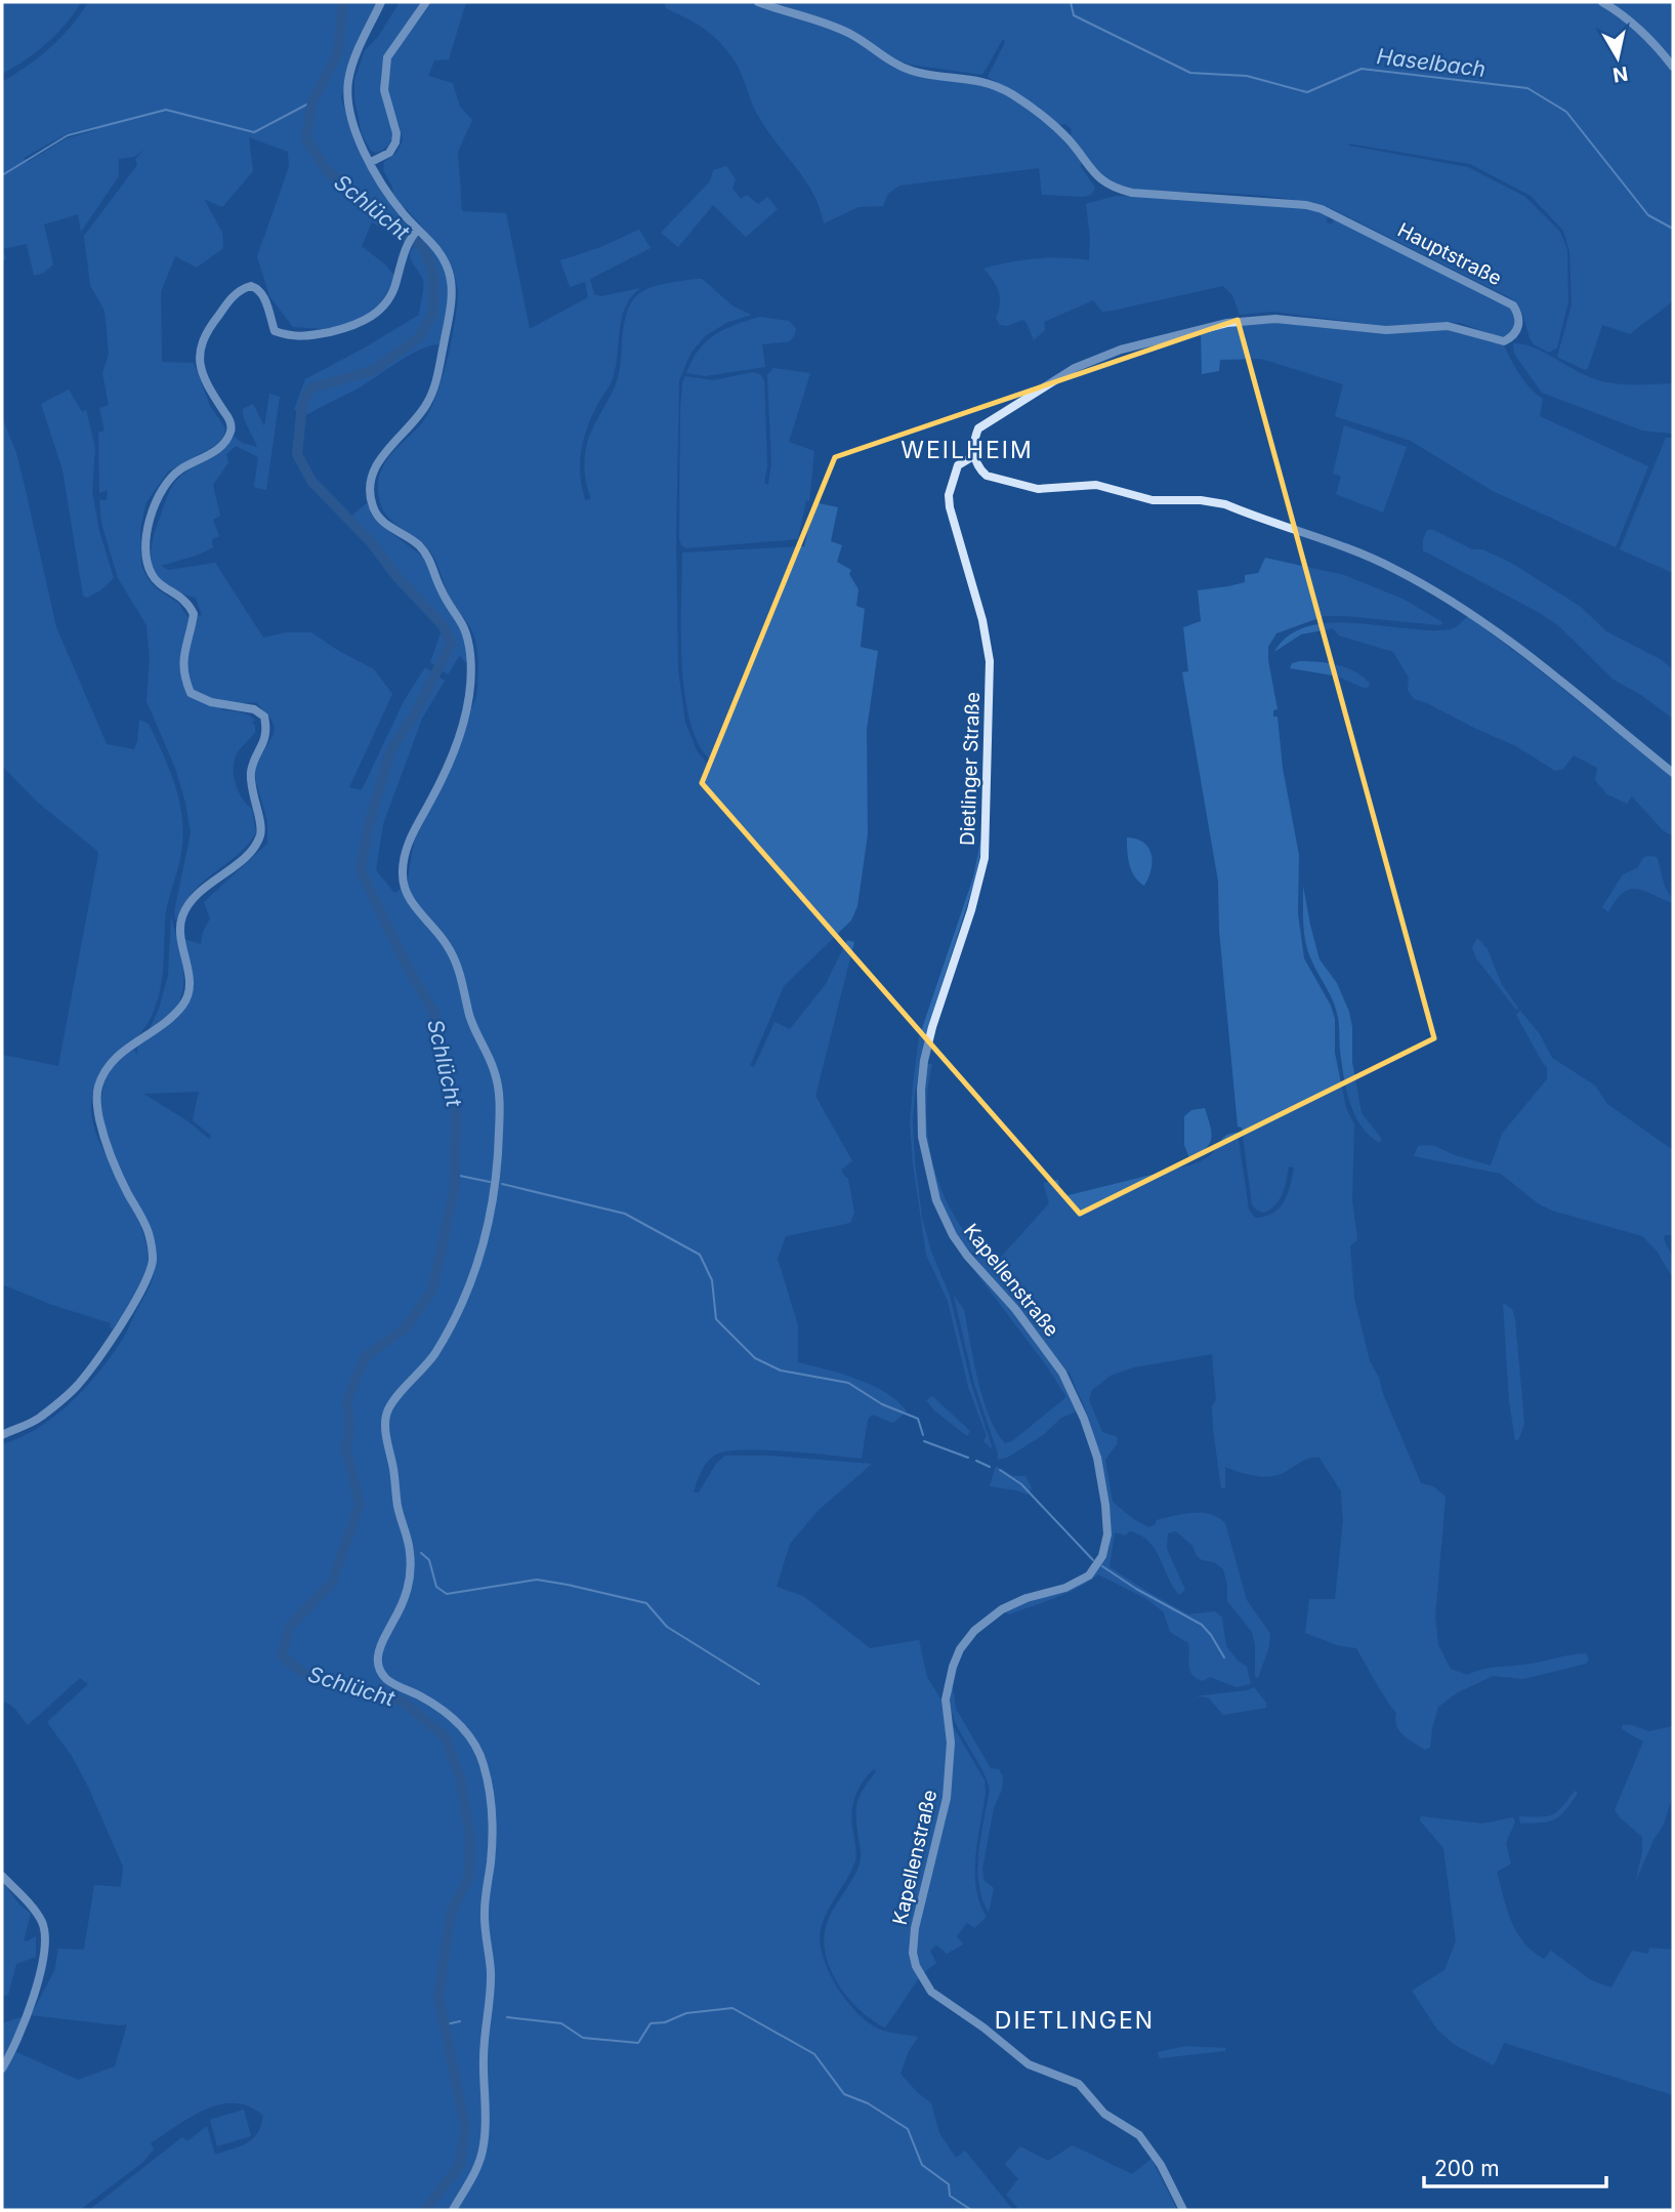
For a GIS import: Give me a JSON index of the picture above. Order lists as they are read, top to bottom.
{
  "streets": {
    "street": ["Hauptstraße", "Dietlinger Straße", "Kapellenstraße"]
  },
  "crossings": [
    ["Hauptstraße", "Dietlinger Straße"],
    ["Dietlinger Straße", "Kapellenstraße"]
  ],
  "districts": ["WEILHEIM", "DIETLINGEN"],
  "water": ["Haselbach", "Schlücht"],
  "scale_bar": "200 m",
  "north": "bottom"
}
